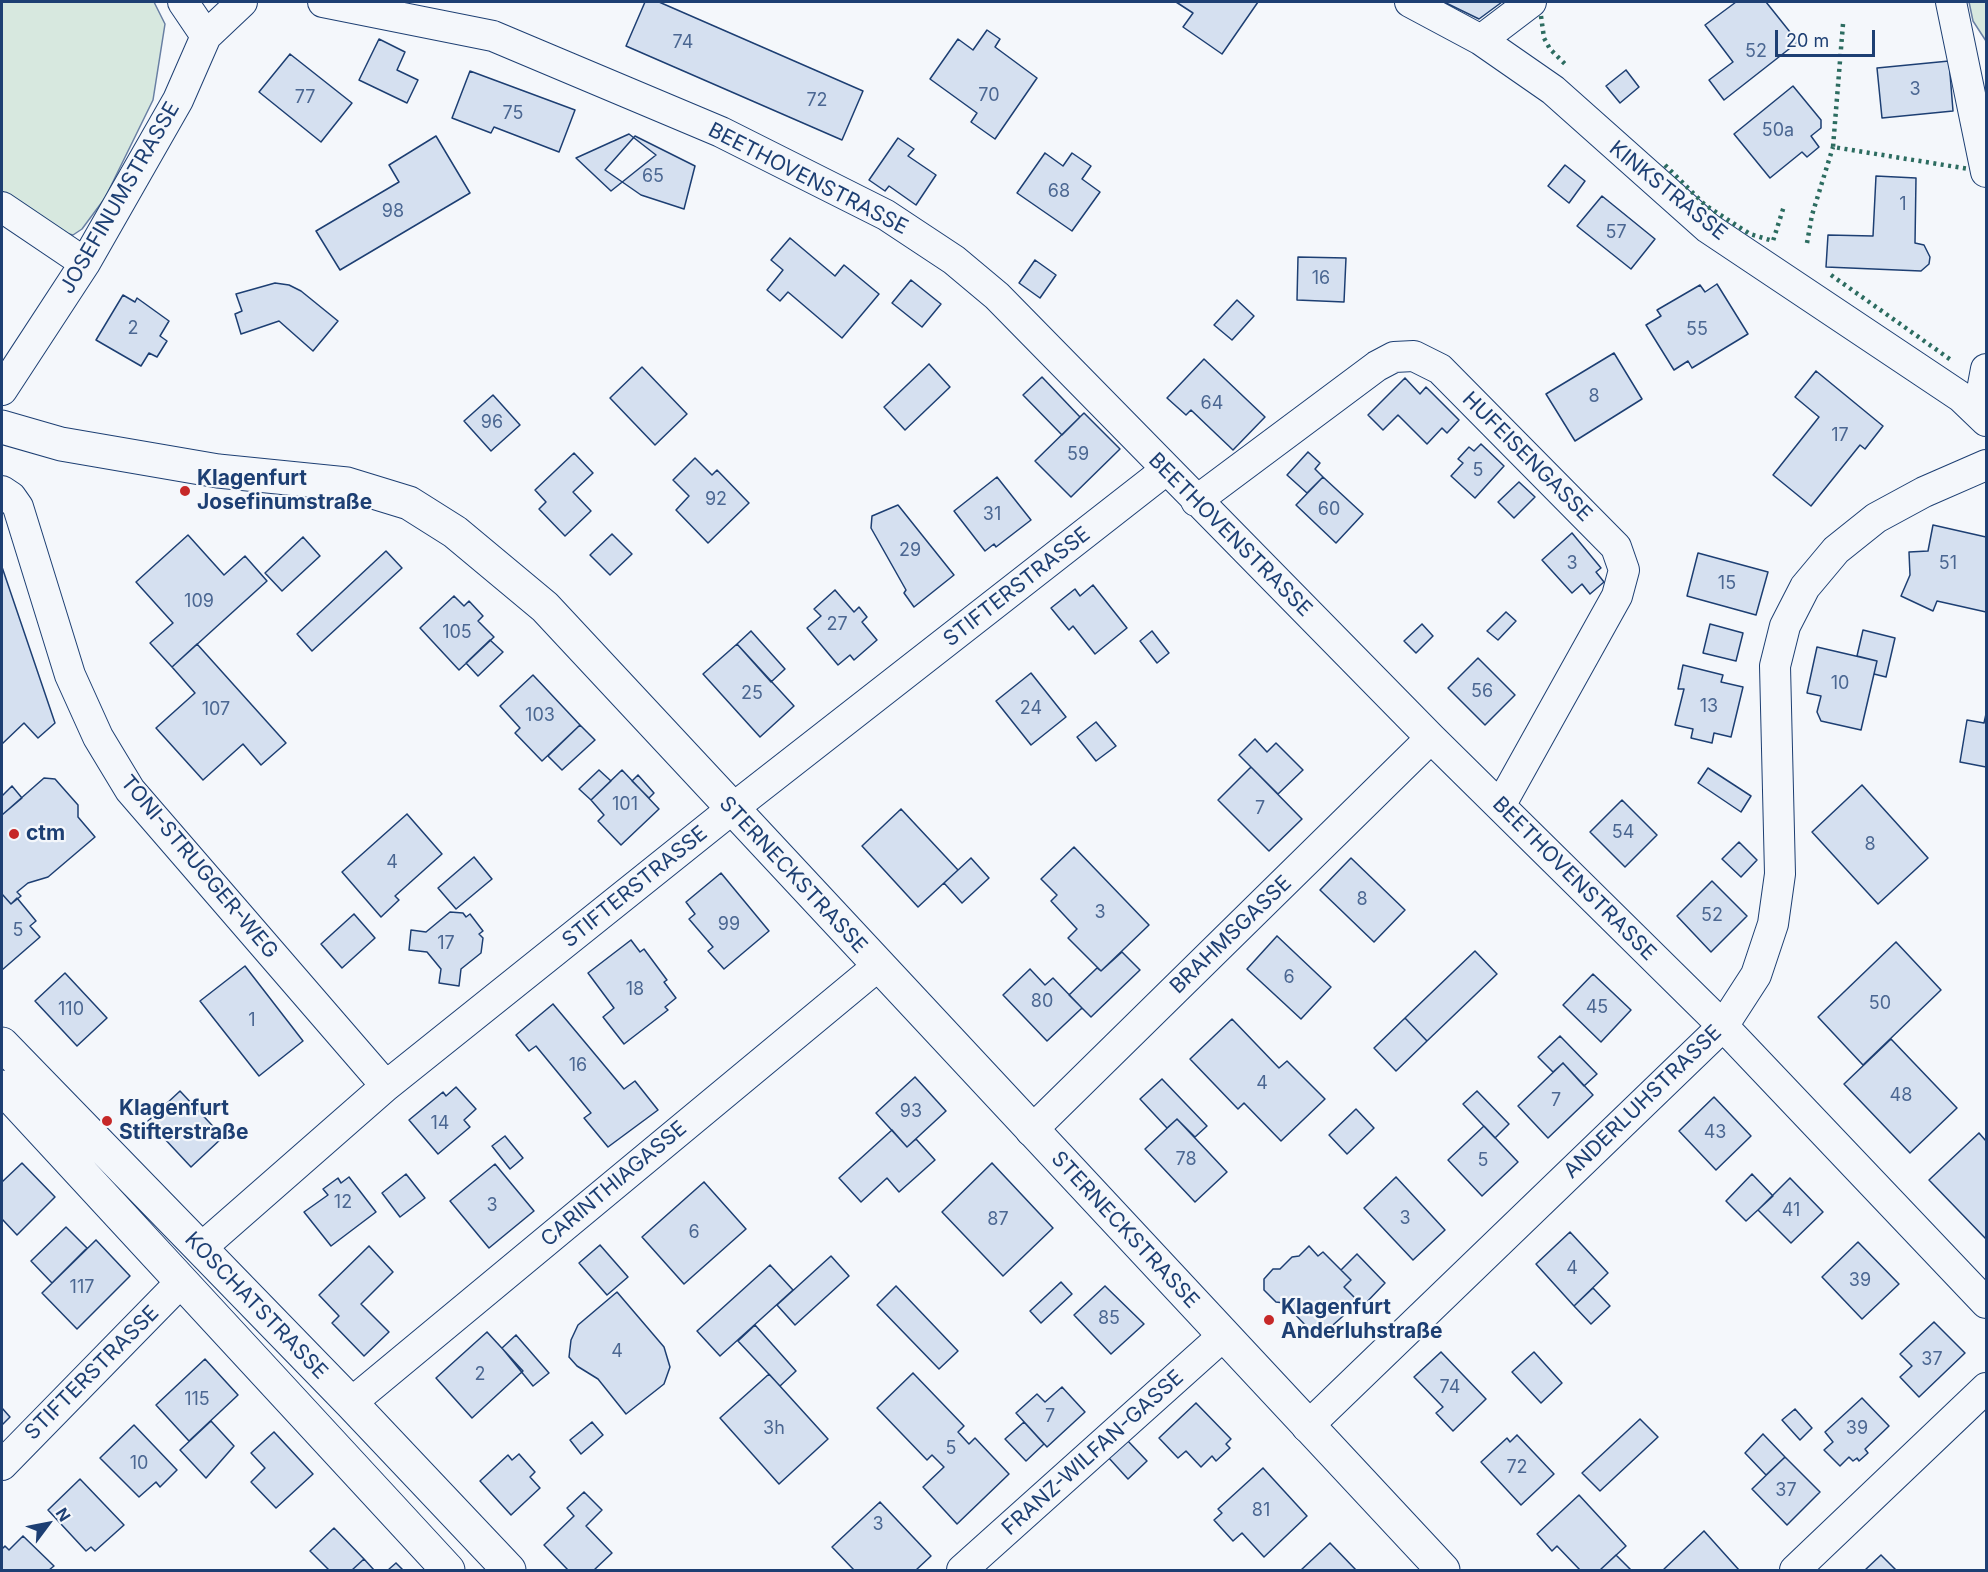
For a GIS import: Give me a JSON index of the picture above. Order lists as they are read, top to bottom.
{
  "streets": {
    "street": [
      "BEETHOVENSTRASSE",
      "KINKSTRASSE",
      "JOSEFINUMSTRASSE",
      "HUFEISENGASSE",
      "STIFTERSTRASSE",
      "TONI-STRUGGER-WEG",
      "STERNECKSTRASSE",
      "BRAHMSGASSE",
      "ANDERLUHSTRASSE",
      "CARINTHIAGASSE",
      "KOSCHATSTRASSE",
      "FRANZ-WILFAN-GASSE"
    ]
  },
  "crossings": [
    ["BEETHOVENSTRASSE", "HUFEISENGASSE"],
    ["BEETHOVENSTRASSE", "STIFTERSTRASSE"],
    ["BEETHOVENSTRASSE", "BRAHMSGASSE"],
    ["BEETHOVENSTRASSE", "ANDERLUHSTRASSE"],
    ["STIFTERSTRASSE", "TONI-STRUGGER-WEG"],
    ["STIFTERSTRASSE", "STERNECKSTRASSE"],
    ["STIFTERSTRASSE", "KOSCHATSTRASSE"],
    ["STERNECKSTRASSE", "BRAHMSGASSE"],
    ["STERNECKSTRASSE", "ANDERLUHSTRASSE"],
    ["STERNECKSTRASSE", "CARINTHIAGASSE"],
    ["STERNECKSTRASSE", "FRANZ-WILFAN-GASSE"],
    ["CARINTHIAGASSE", "KOSCHATSTRASSE"]
  ],
  "places": [
    "Klagenfurt Josefinumstraße",
    "ctm",
    "Klagenfurt Stifterstraße",
    "Klagenfurt Anderluhstraße"
  ],
  "house_numbers": [
    "74",
    "52",
    "3",
    "70",
    "77",
    "72",
    "75",
    "50a",
    "65",
    "68",
    "1",
    "98",
    "57",
    "16",
    "2",
    "55",
    "8",
    "64",
    "96",
    "17",
    "59",
    "5",
    "92",
    "60",
    "31",
    "29",
    "3",
    "51",
    "15",
    "109",
    "27",
    "105",
    "10",
    "56",
    "25",
    "13",
    "24",
    "107",
    "103",
    "101",
    "7",
    "54",
    "8",
    "4",
    "8",
    "3",
    "52",
    "99",
    "5",
    "17",
    "6",
    "18",
    "80",
    "50",
    "45",
    "110",
    "1",
    "16",
    "4",
    "48",
    "7",
    "93",
    "14",
    "43",
    "78",
    "5",
    "12",
    "3",
    "41",
    "3",
    "87",
    "6",
    "4",
    "39",
    "117",
    "85",
    "4",
    "37",
    "2",
    "74",
    "115",
    "7",
    "3h",
    "39",
    "5",
    "10",
    "72",
    "37",
    "81",
    "3"
  ],
  "scale_bar": "20 m",
  "north": "top right"
}
